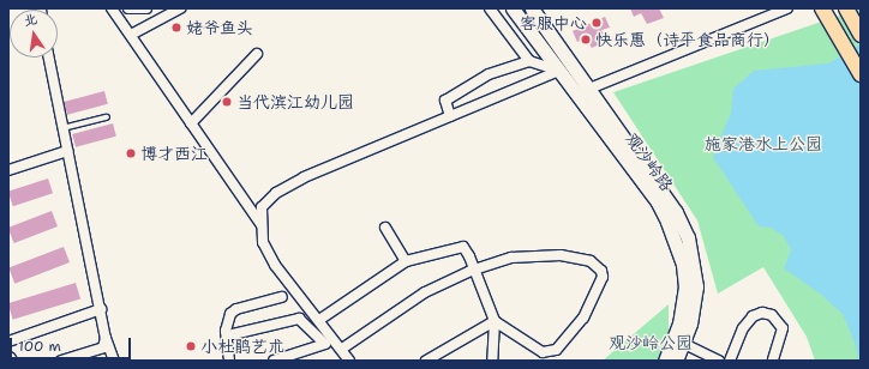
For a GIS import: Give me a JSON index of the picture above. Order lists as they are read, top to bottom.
{
  "streets": {
    "main road": ["观沙岭路"]
  },
  "parks": ["施家港水上公园", "观沙岭公园"],
  "places": [
    "客服中心",
    "姥爷鱼头",
    "快乐惠（诗平食品商行）",
    "当代滨江幼儿园",
    "博才西江",
    "小杜鹃艺术"
  ],
  "scale_bar": "100 m",
  "north": "top"
}
